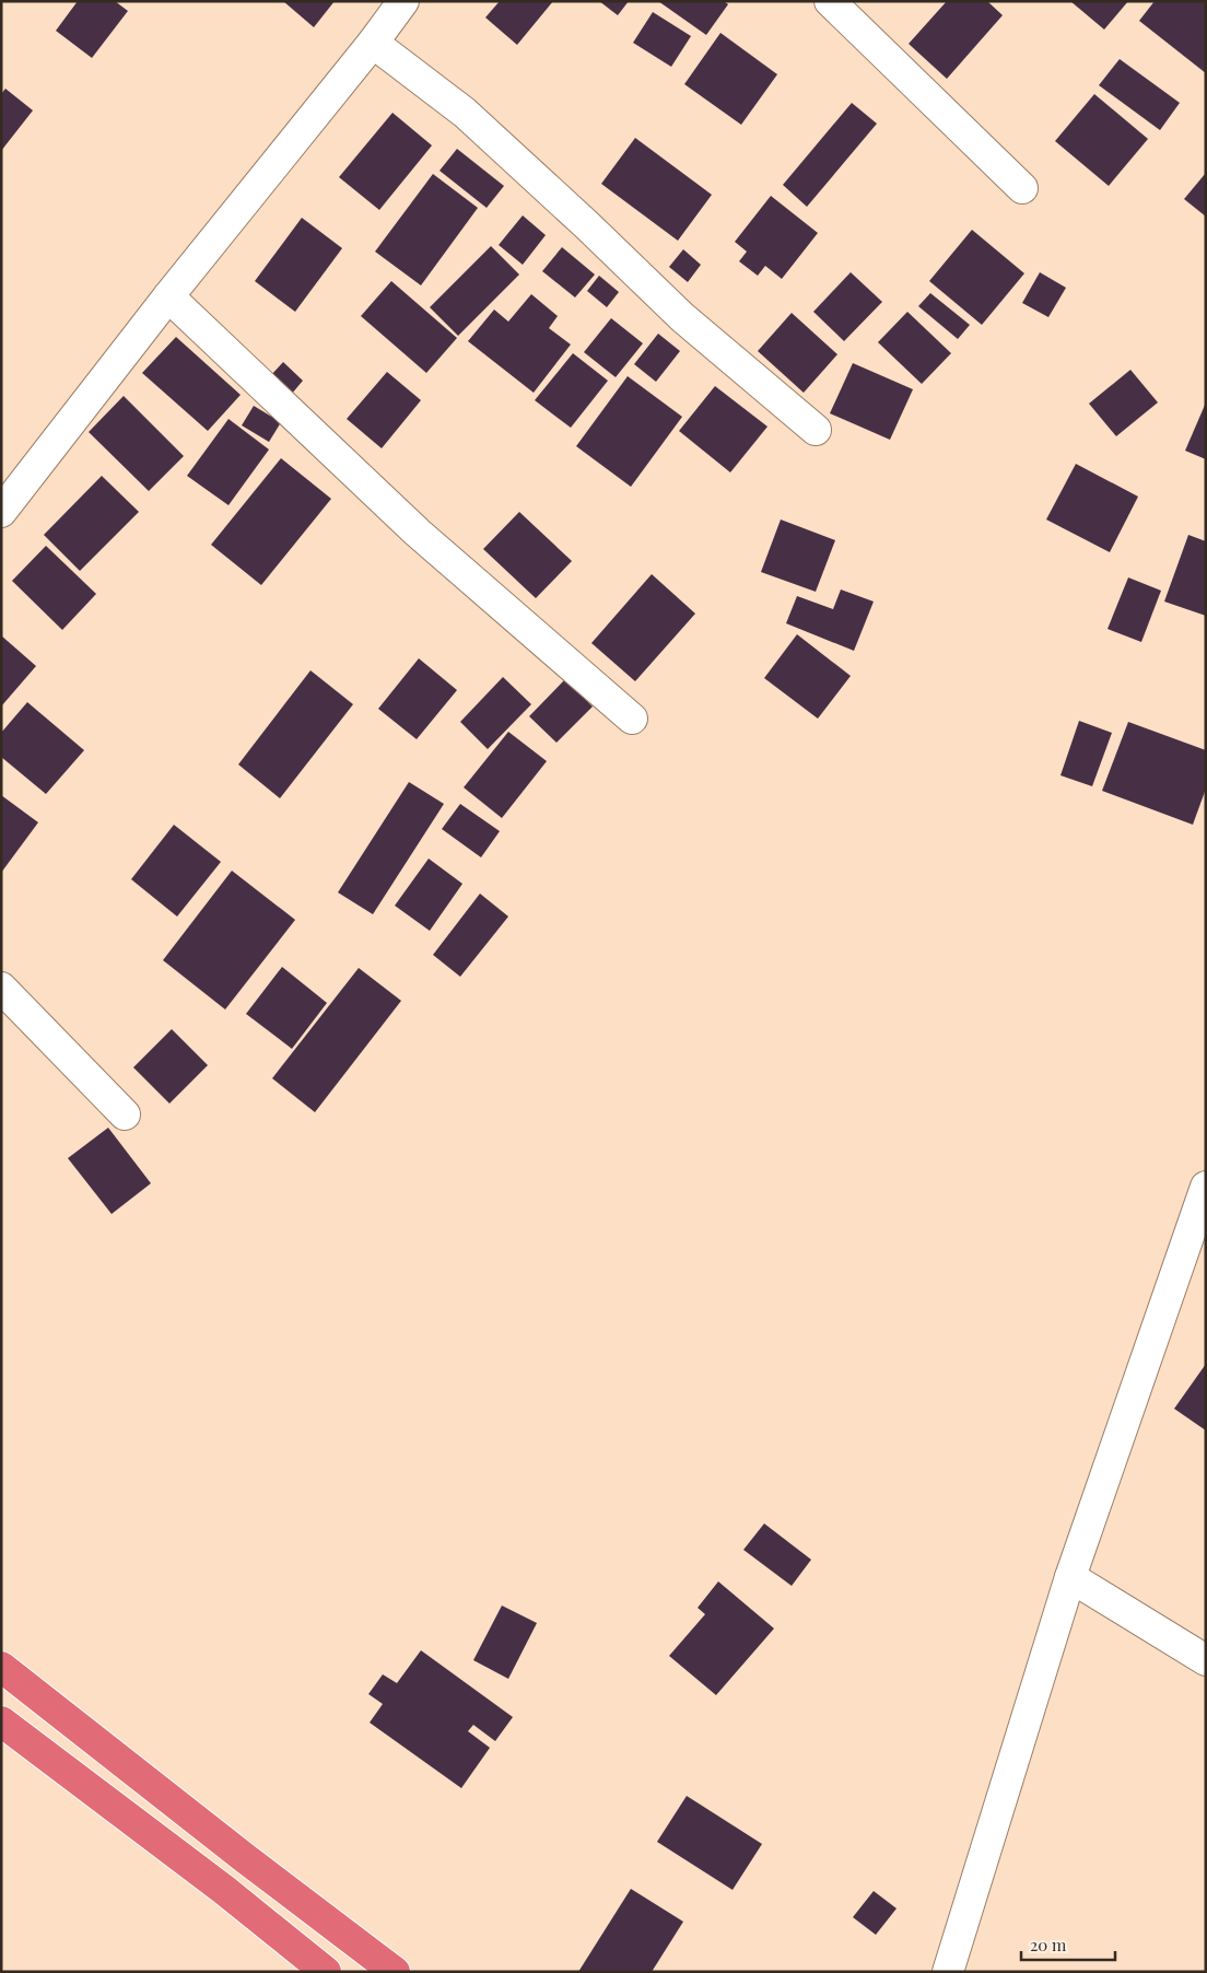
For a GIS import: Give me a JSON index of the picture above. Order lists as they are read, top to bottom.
{
  "scale_bar": "20 m"
}
